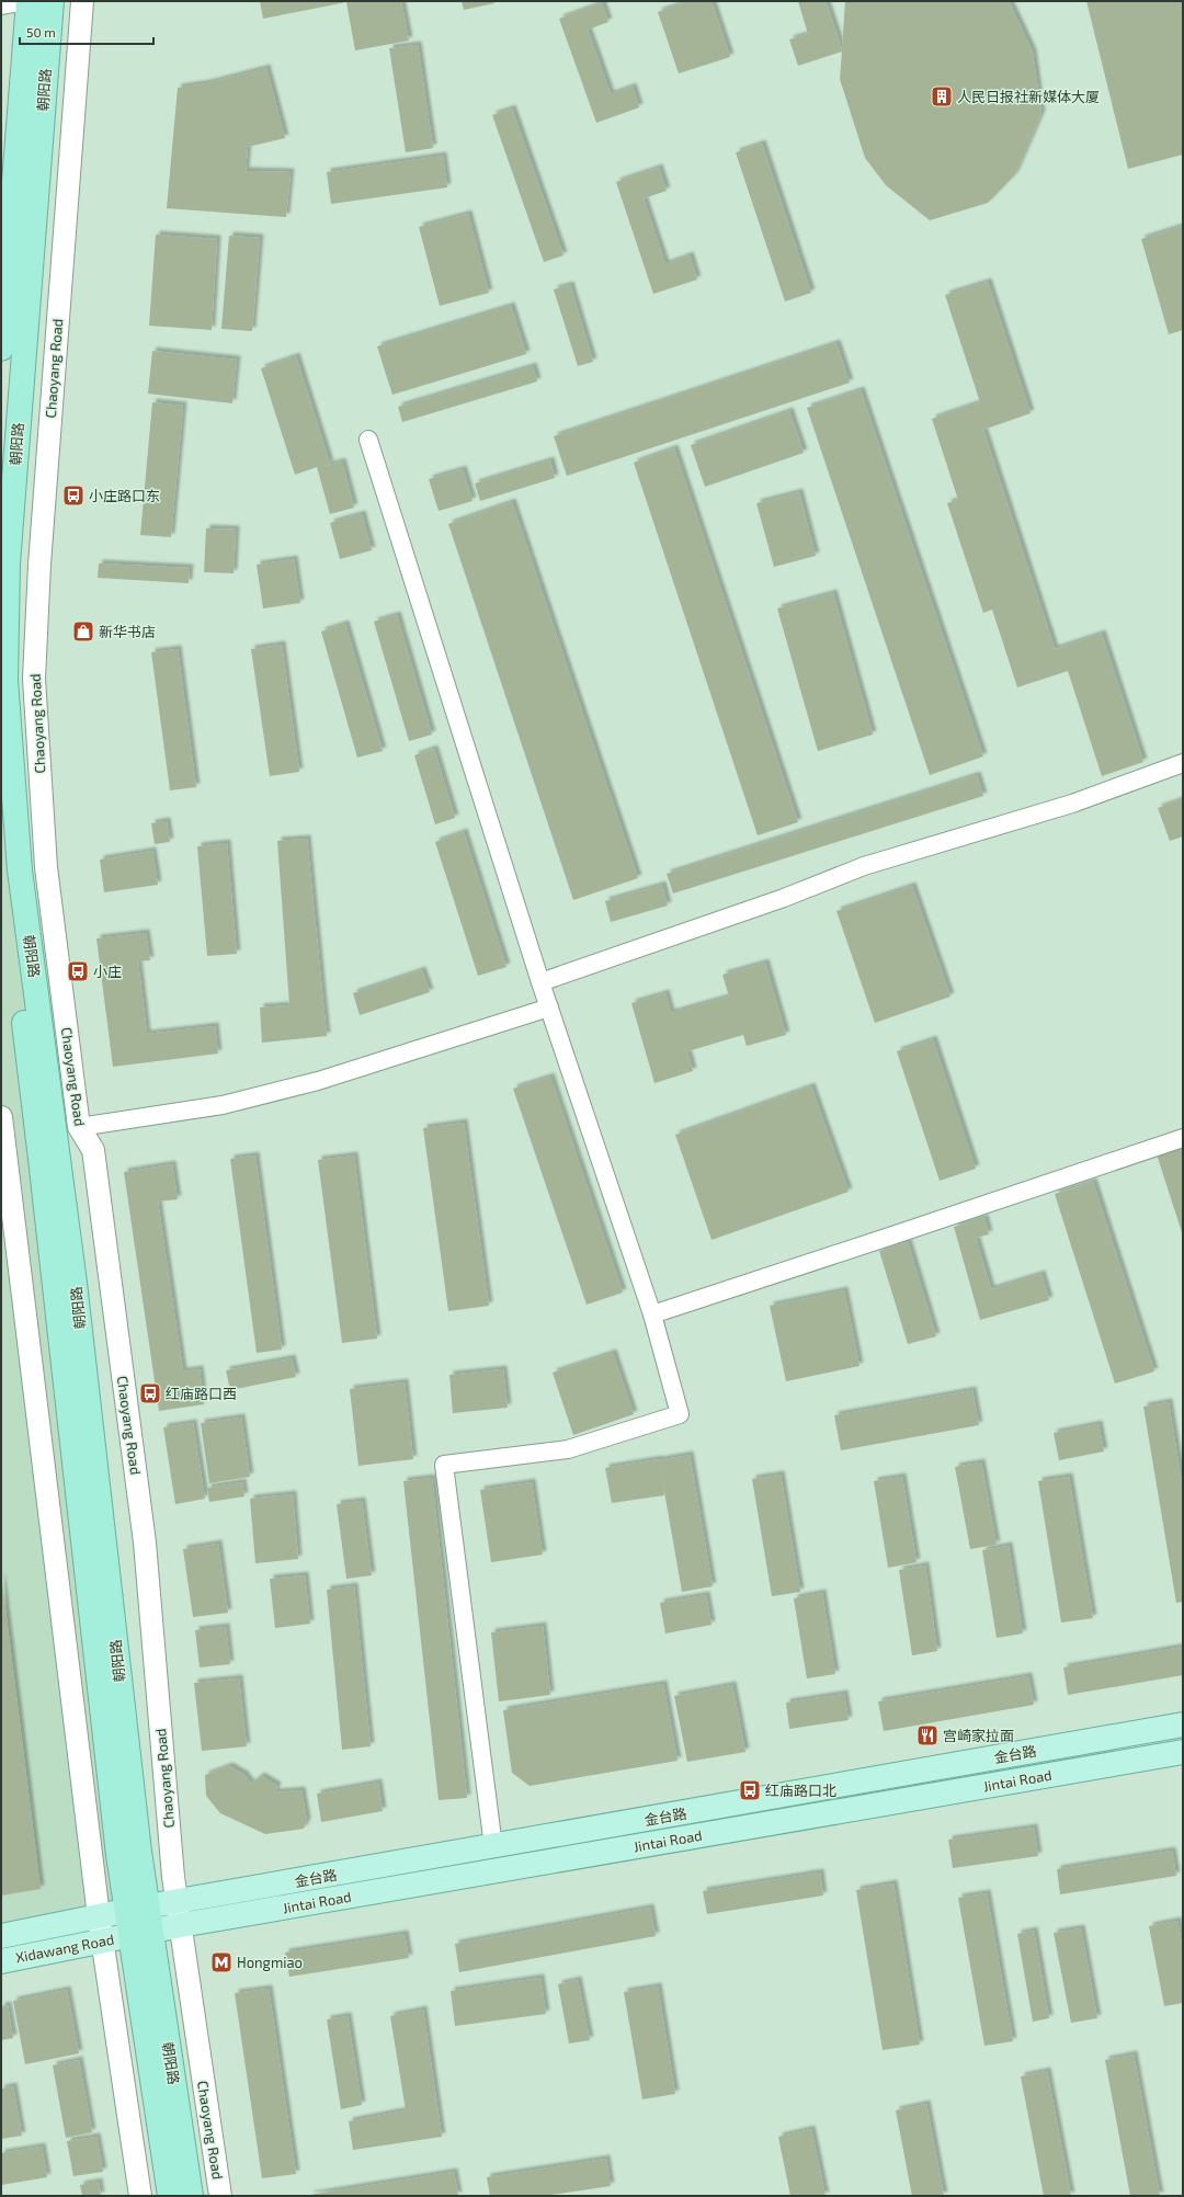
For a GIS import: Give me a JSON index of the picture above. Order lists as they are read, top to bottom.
{
  "streets": {
    "highway": ["朝阳路"],
    "main road": ["金台路", "Jintai Road", "Xidawang Road"],
    "street": ["Chaoyang Road"]
  },
  "crossings": [
    ["朝阳路", "金台路"],
    ["朝阳路", "Jintai Road"],
    ["朝阳路", "Xidawang Road"],
    ["Chaoyang Road", "金台路"],
    ["Chaoyang Road", "Jintai Road"],
    ["金台路", "Jintai Road"],
    ["金台路", "Xidawang Road"],
    ["Jintai Road", "Xidawang Road"]
  ],
  "places": {
    "building": ["人民日报社新媒体大厦"],
    "bus stop": [
      "小庄路口东",
      "小庄",
      "红庙路口西",
      "红庙路口北"
    ],
    "shop": ["新华书店"],
    "restaurant": ["宫崎家拉面"],
    "metro station": ["Hongmiao"]
  },
  "scale_bar": "50 m"
}
